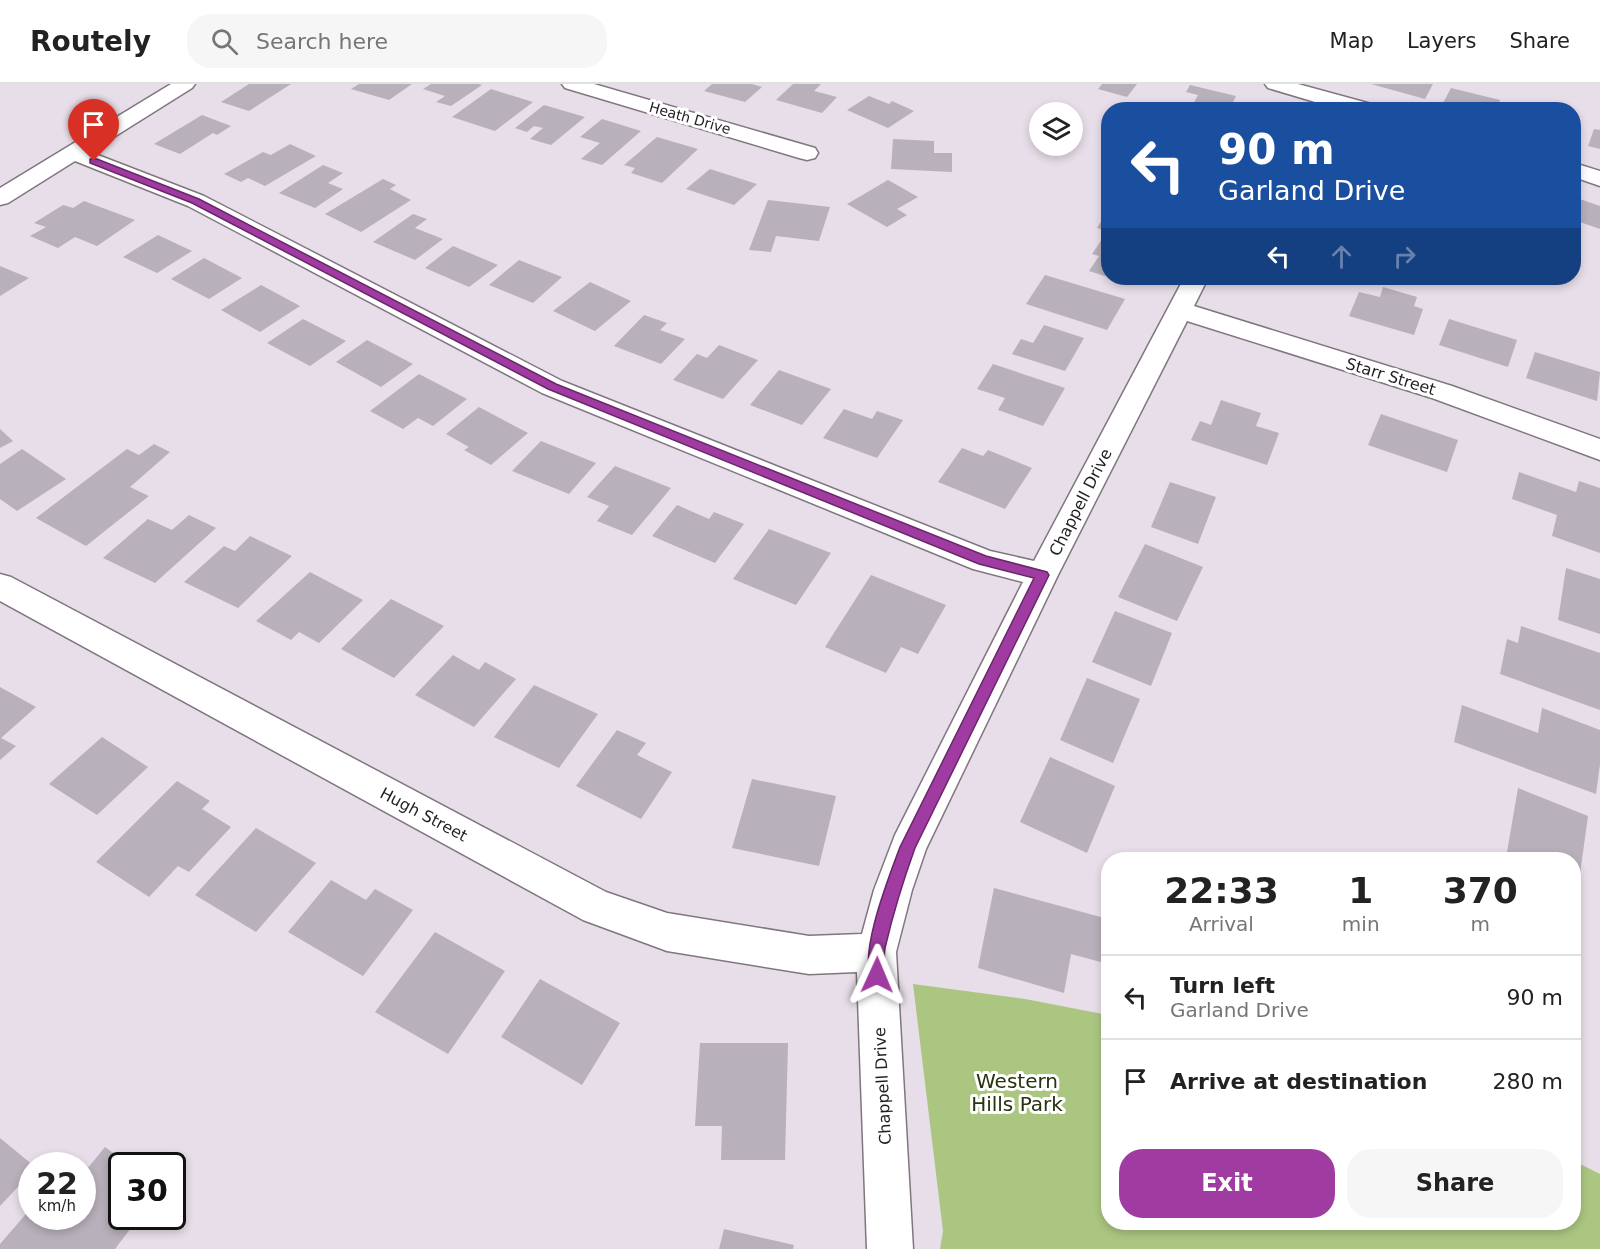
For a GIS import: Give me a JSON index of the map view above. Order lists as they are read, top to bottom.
{
  "streets": {
    "street": [
      "Heath Drive",
      "Starr Street",
      "Chappell Drive",
      "Hugh Street"
    ]
  },
  "crossings": [
    ["Starr Street", "Chappell Drive"],
    ["Chappell Drive", "Hugh Street"]
  ],
  "parks": ["Western Hills Park"],
  "page": {
    "header": "Routely",
    "search": "Search here",
    "nav": ["Map", "Layers", "Share"],
    "turn": ["90 m", "Garland Drive"],
    "eta": [
      "22:33",
      "Arrival",
      "1",
      "min",
      "370",
      "m"
    ],
    "list": [
      {
        "name": "Turn left",
        "note": "Garland Drive",
        "value": "90 m"
      },
      {
        "name": "Arrive at destination",
        "value": "280 m"
      }
    ],
    "buttons": ["Exit", "Share"],
    "speed": "22 km/h",
    "limit": "30"
  }
}
